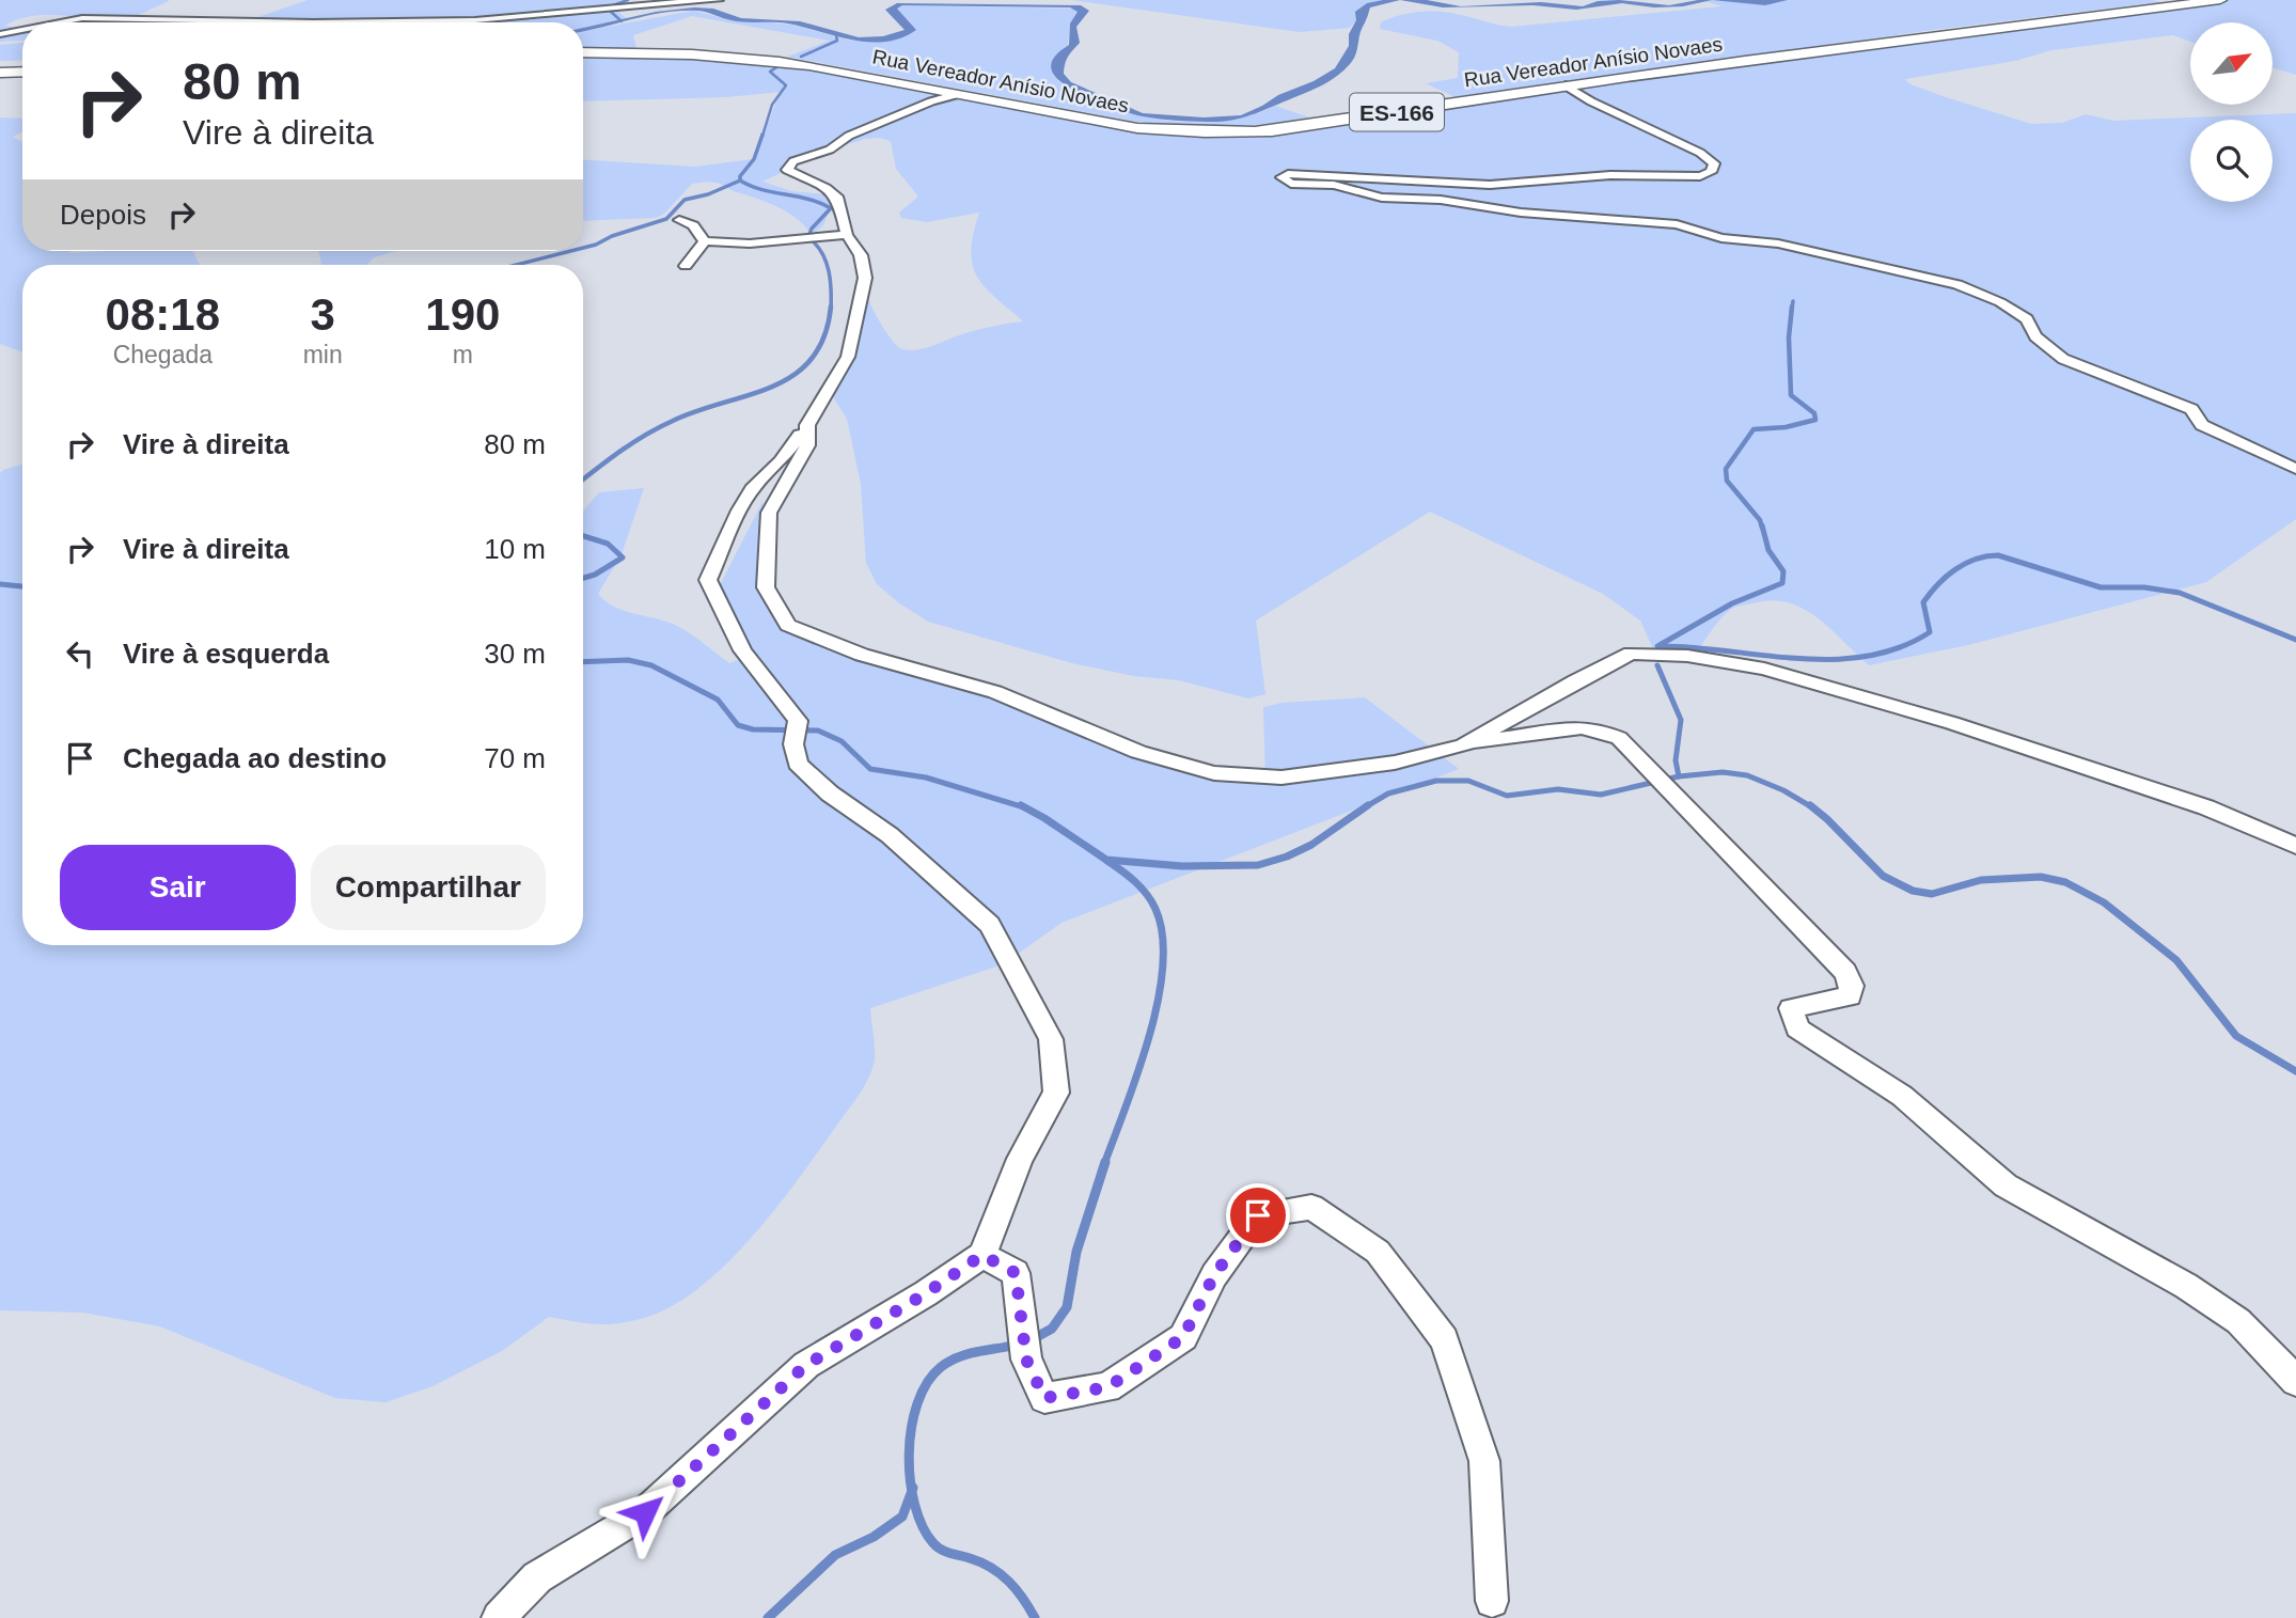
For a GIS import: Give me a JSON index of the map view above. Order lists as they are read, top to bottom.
{
  "streets": {
    "main road": ["Rua Vereador Anísio Novaes", "ES-166"]
  },
  "north": "top right",
  "page": {
    "turn": ["80 m", "Vire à direita"],
    "then": "Depois",
    "eta": [
      "08:18",
      "Chegada",
      "3",
      "min",
      "190",
      "m"
    ],
    "list": [
      {
        "name": "Vire à direita",
        "value": "80 m"
      },
      {
        "name": "Vire à direita",
        "value": "10 m"
      },
      {
        "name": "Vire à esquerda",
        "value": "30 m"
      },
      {
        "name": "Chegada ao destino",
        "value": "70 m"
      }
    ],
    "buttons": ["Sair", "Compartilhar"]
  }
}
